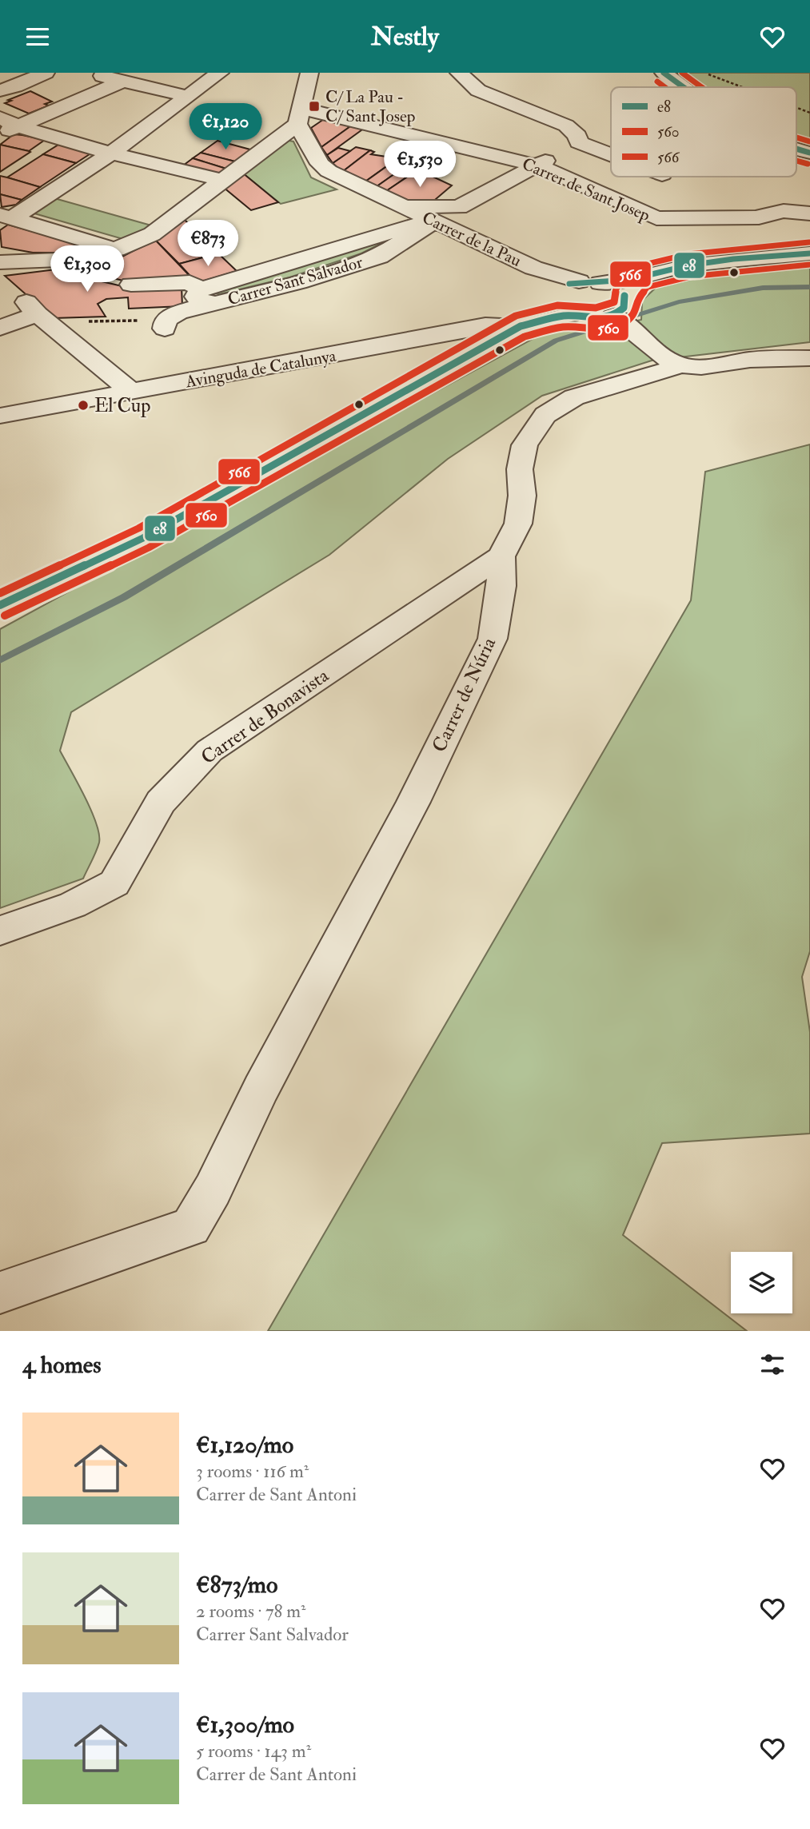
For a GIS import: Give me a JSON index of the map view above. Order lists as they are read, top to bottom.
{
  "streets": {
    "street": [
      "Carrer de Sant Josep",
      "Carrer de la Pau",
      "Carrer Sant Salvador",
      "Avinguda de Catalunya",
      "Carrer de Núria",
      "Carrer de Bonavista"
    ]
  },
  "crossings": [
    ["Carrer de Sant Josep", "Carrer de la Pau"],
    ["Carrer de la Pau", "Carrer Sant Salvador"],
    ["Carrer de Núria", "Carrer de Bonavista"]
  ],
  "places": {
    "transit": ["C/ La Pau - C/ Sant Josep"],
    "other": ["El Cup"]
  },
  "lines": ["transit line e8", "transit line 566", "transit line 560"],
  "legend": ["e8", "560", "566"],
  "page": {
    "header": "Nestly",
    "price": [
      "€1,120",
      "€1,530",
      "€873",
      "€1,300"
    ],
    "heading": "4 homes",
    "list": [
      {
        "name": "€1,120/mo",
        "note": "3 rooms · 116 m² · Carrer de Sant Antoni"
      },
      {
        "name": "€873/mo",
        "note": "2 rooms · 78 m² · Carrer Sant Salvador"
      },
      {
        "name": "€1,300/mo",
        "note": "5 rooms · 143 m² · Carrer de Sant Antoni"
      }
    ]
  }
}
